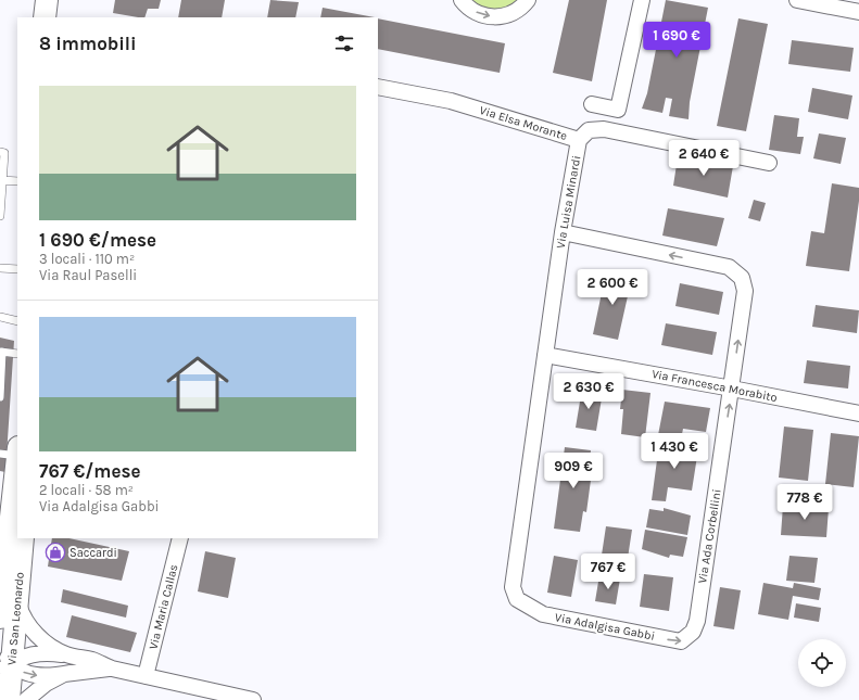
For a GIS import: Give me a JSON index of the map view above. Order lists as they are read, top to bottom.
{
  "streets": {
    "main road": ["Via San Leonardo"],
    "street": [
      "Via Elsa Morante",
      "Via Luisa Minardi",
      "Via Francesca Morabito",
      "Via Ada Corbellini",
      "Via Maria Callas",
      "Via Adalgisa Gabbi"
    ]
  },
  "crossings": [
    ["Via Elsa Morante", "Via Luisa Minardi"],
    ["Via Luisa Minardi", "Via Francesca Morabito"],
    ["Via Luisa Minardi", "Via Ada Corbellini"],
    ["Via Luisa Minardi", "Via Adalgisa Gabbi"],
    ["Via Francesca Morabito", "Via Ada Corbellini"],
    ["Via Ada Corbellini", "Via Adalgisa Gabbi"]
  ],
  "one_way": ["Via Adalgisa Gabbi"],
  "places": {
    "shop": ["Saccardi"]
  },
  "page": {
    "heading": "8 immobili",
    "price": [
      "1 690 €",
      "2 640 €",
      "2 600 €",
      "2 630 €",
      "1 430 €",
      "909 €",
      "778 €",
      "767 €"
    ],
    "list": [
      {
        "name": "1 690 €/mese",
        "note": "3 locali · 110 m² · Via Raul Paselli"
      },
      {
        "name": "767 €/mese",
        "note": "2 locali · 58 m² · Via Adalgisa Gabbi"
      }
    ]
  }
}
